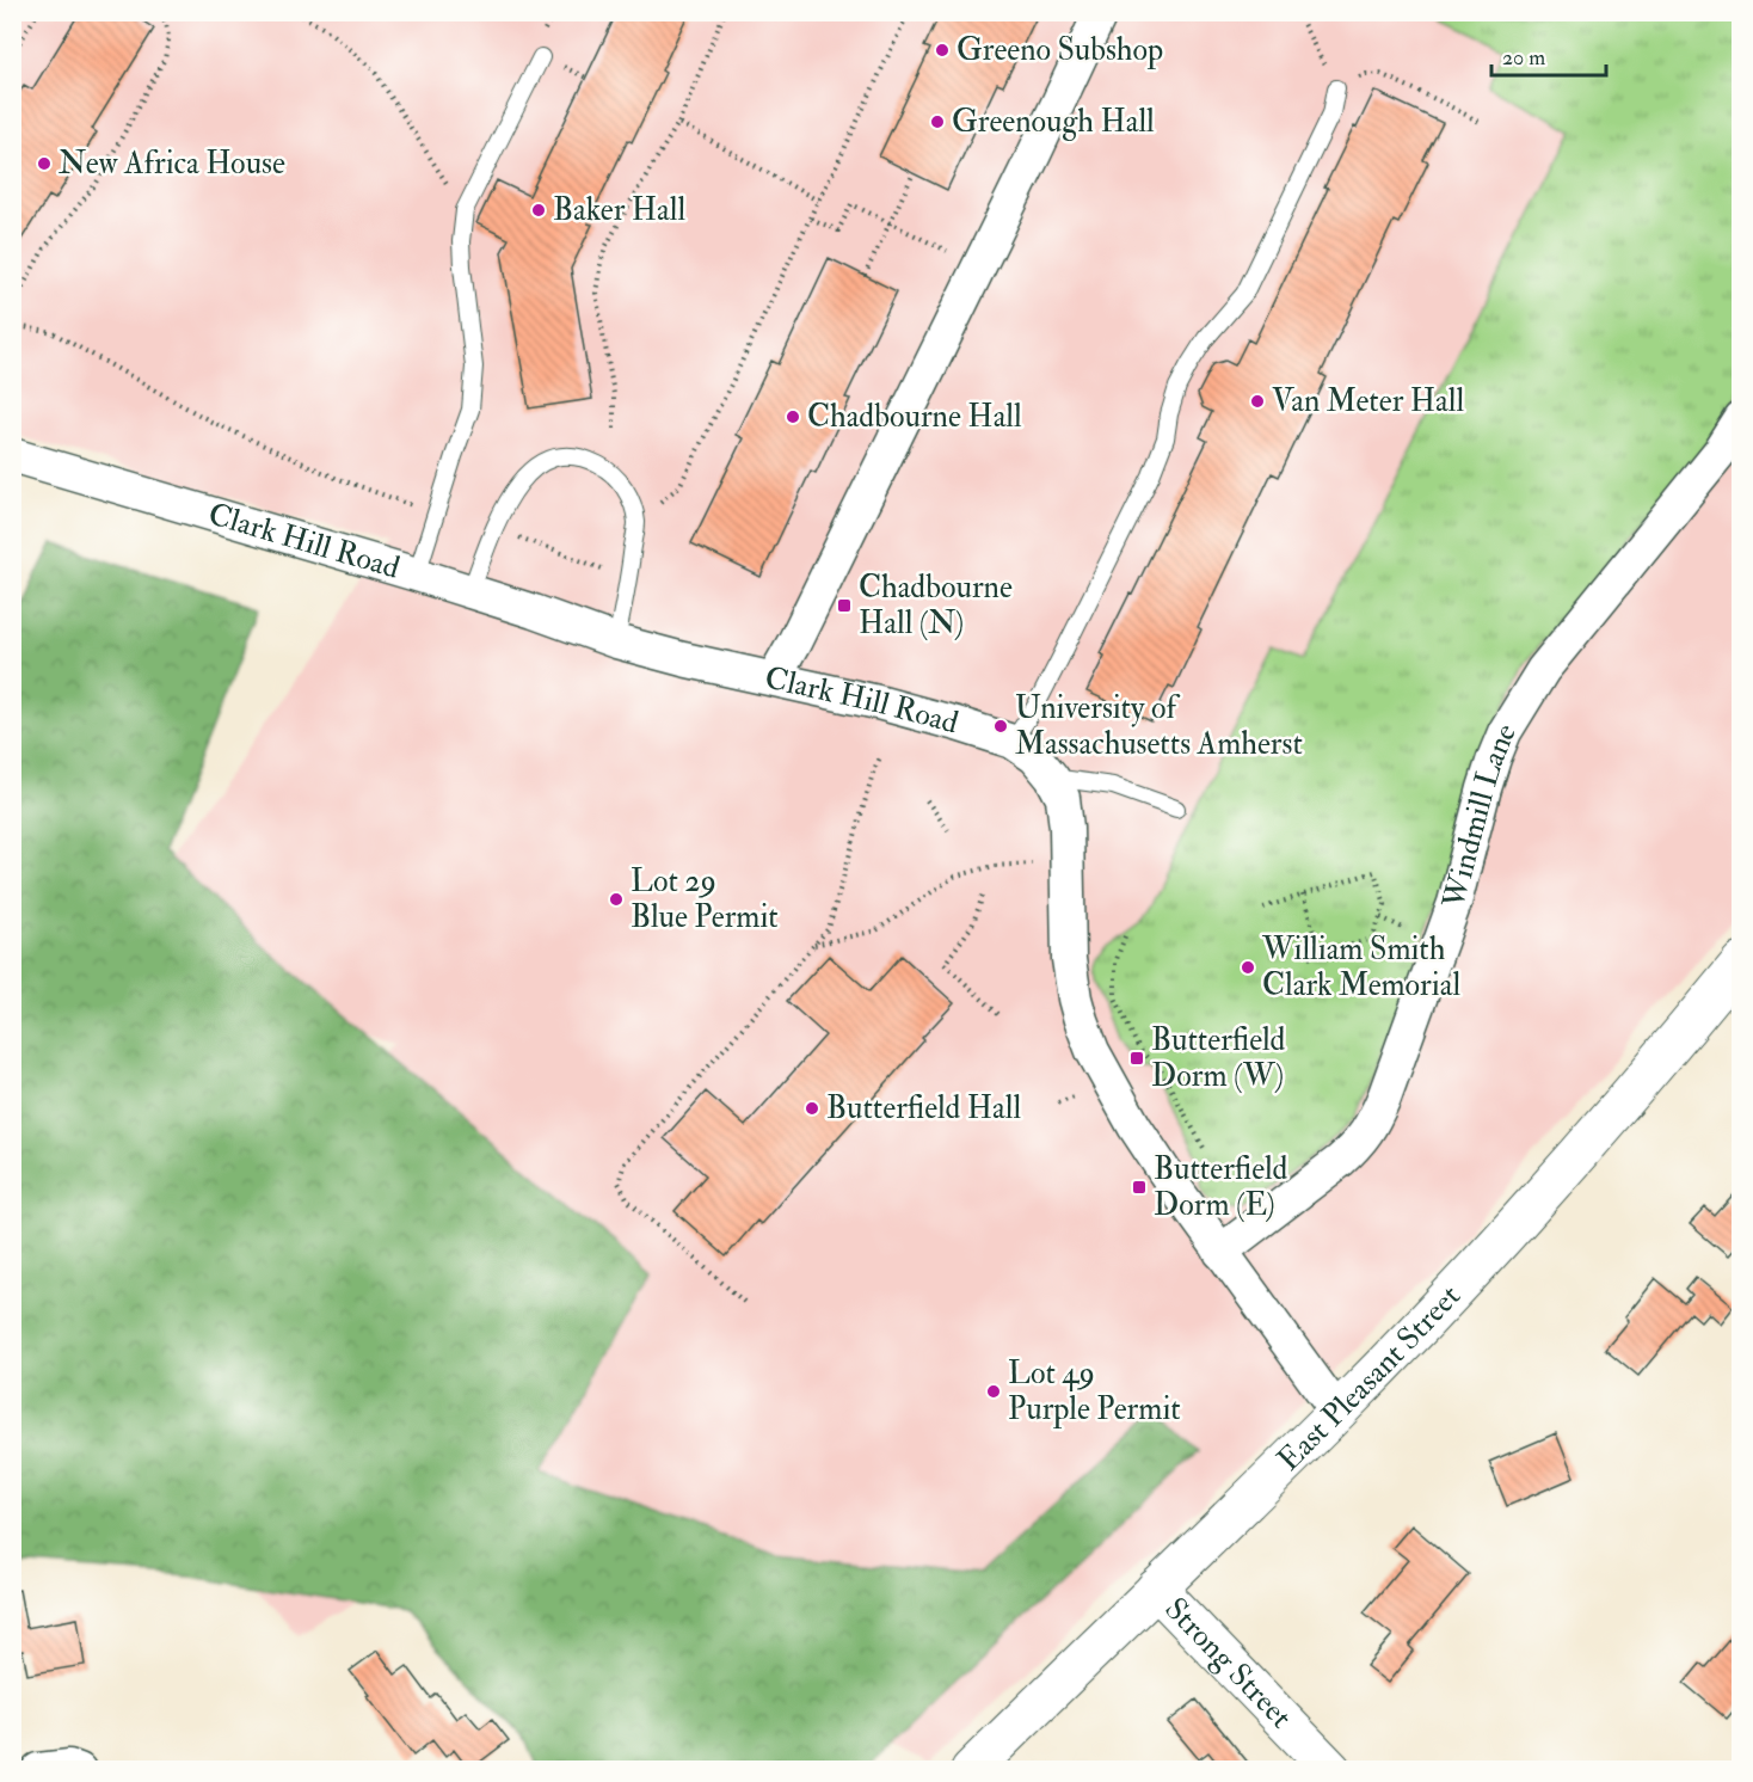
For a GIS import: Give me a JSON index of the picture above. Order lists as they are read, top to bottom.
{
  "streets": {
    "main road": ["East Pleasant Street", "Strong Street"],
    "street": ["Clark Hill Road", "Windmill Lane"]
  },
  "crossings": [
    ["Clark Hill Road", "Windmill Lane"],
    ["Clark Hill Road", "East Pleasant Street"],
    ["East Pleasant Street", "Strong Street"]
  ],
  "places": {
    "other": [
      "Greeno Subshop",
      "Greenough Hall",
      "New Africa House",
      "Baker Hall",
      "Van Meter Hall",
      "Chadbourne Hall",
      "University of Massachusetts Amherst",
      "Lot 29 Blue Permit",
      "William Smith Clark Memorial",
      "Butterfield Hall",
      "Lot 49 Purple Permit"
    ],
    "transit": ["Chadbourne Hall (N)", "Butterfield Dorm (W)", "Butterfield Dorm (E)"]
  },
  "scale_bar": "20 m"
}
